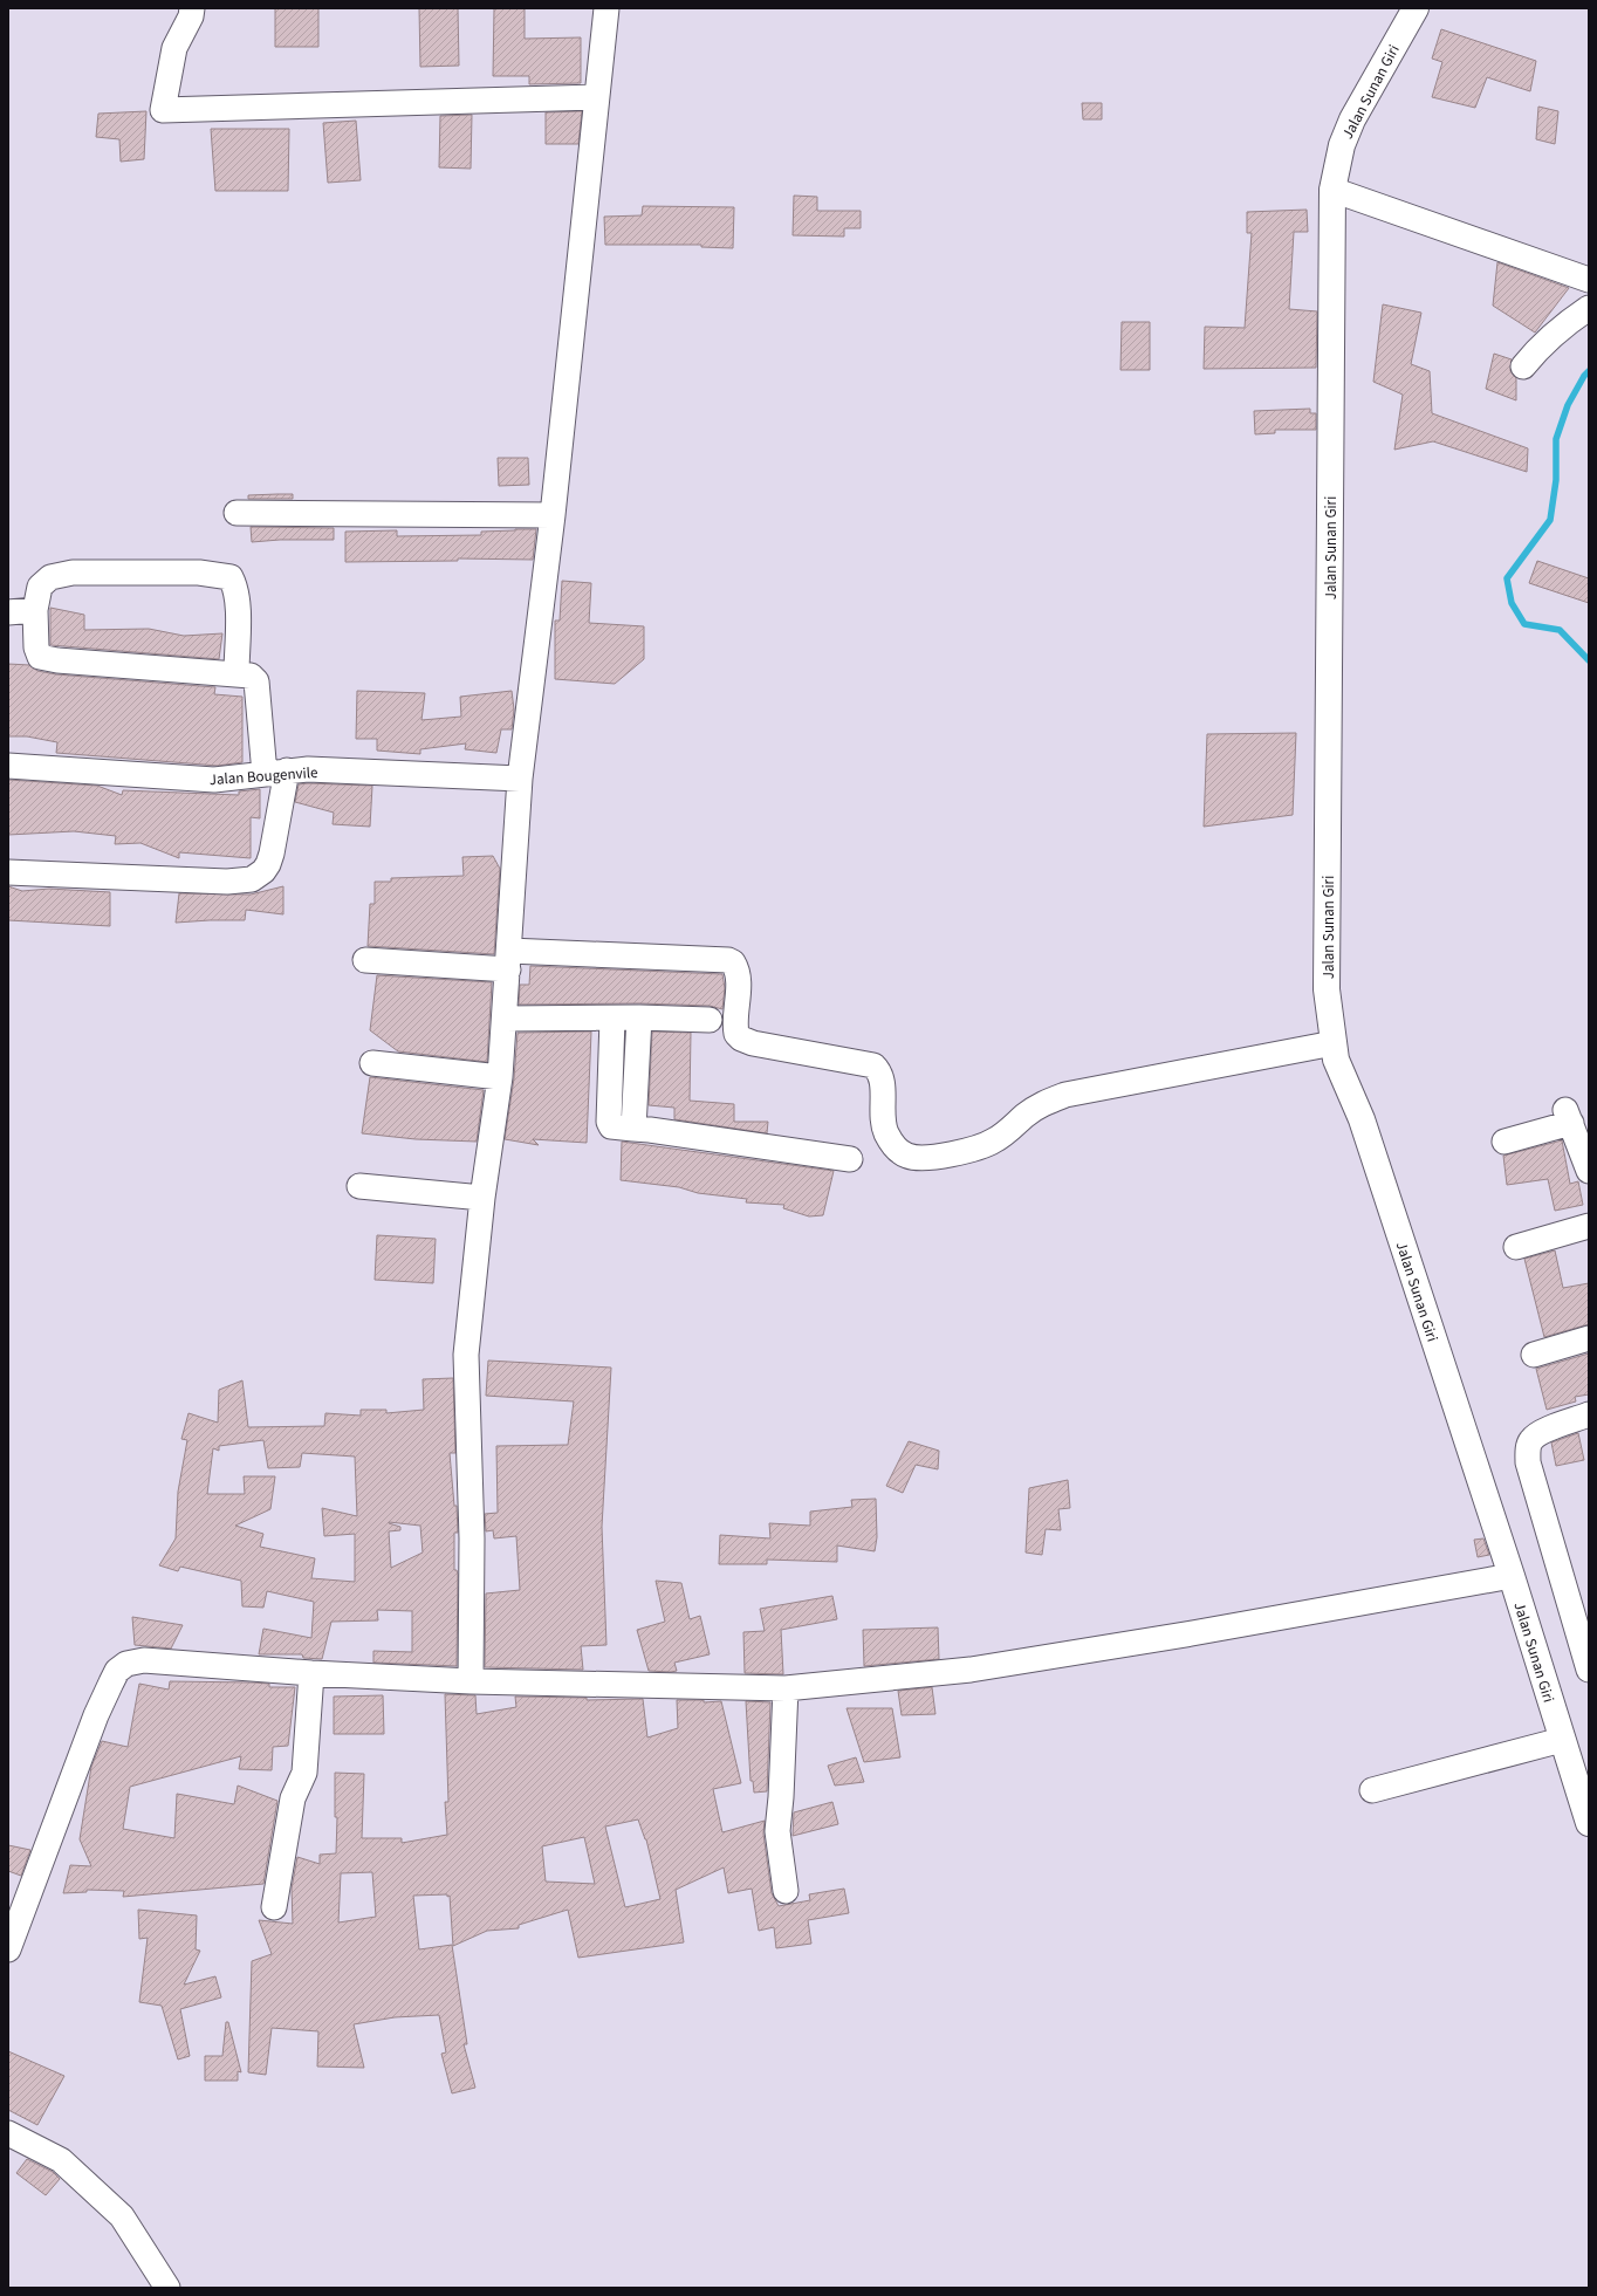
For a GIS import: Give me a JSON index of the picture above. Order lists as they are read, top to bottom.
{
  "streets": {
    "street": ["Jalan Sunan Giri", "Jalan Bougenvile"]
  }
}
